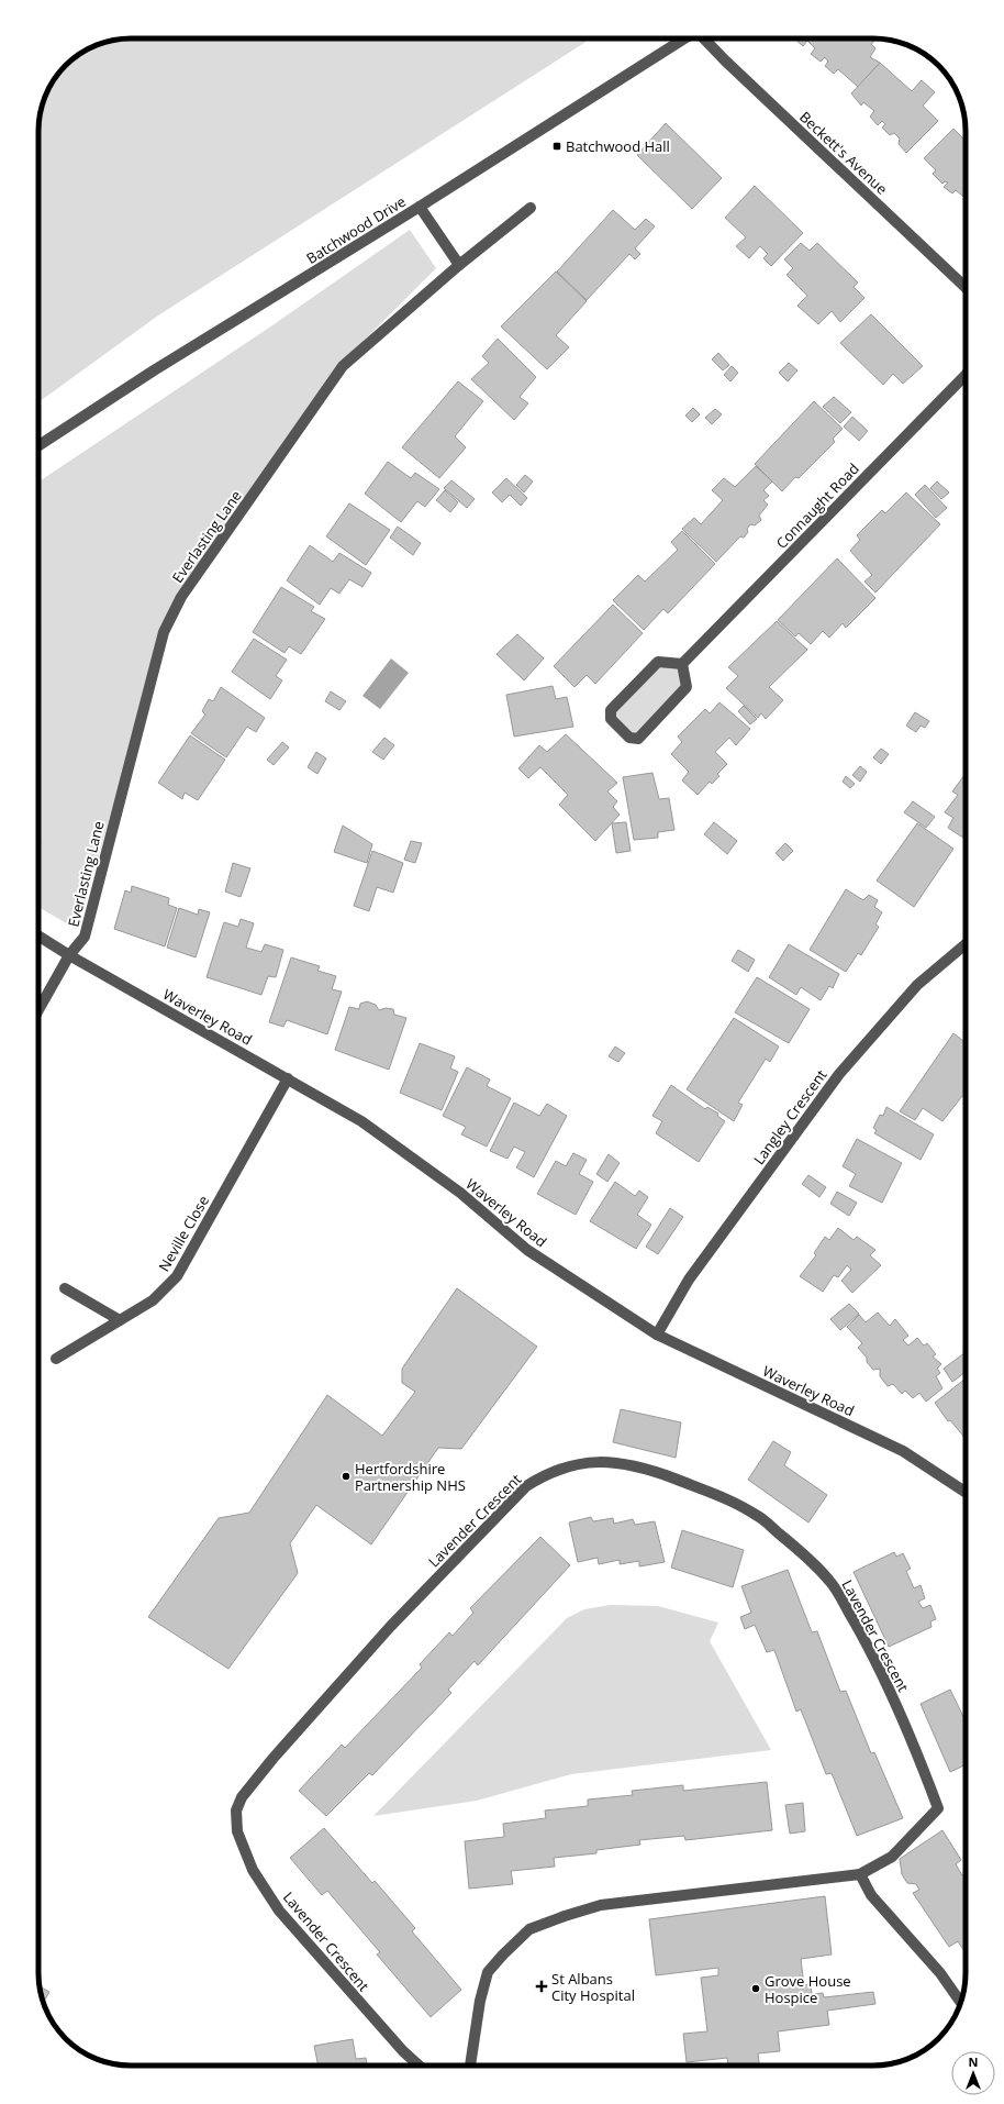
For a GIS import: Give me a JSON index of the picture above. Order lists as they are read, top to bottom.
{
  "streets": {
    "street": [
      "Beckett's Avenue",
      "Batchwood Drive",
      "Connaught Road",
      "Everlasting Lane",
      "Waverley Road",
      "Langley Crescent",
      "Neville Close",
      "Lavender Crescent"
    ]
  },
  "crossings": [
    ["Everlasting Lane", "Waverley Road"],
    ["Waverley Road", "Langley Crescent"],
    ["Waverley Road", "Neville Close"]
  ],
  "places": {
    "transit": ["Batchwood Hall"],
    "other": ["Hertfordshire Partnership NHS", "Grove House Hospice"],
    "health": ["St Albans City Hospital"]
  },
  "north": "top"
}
